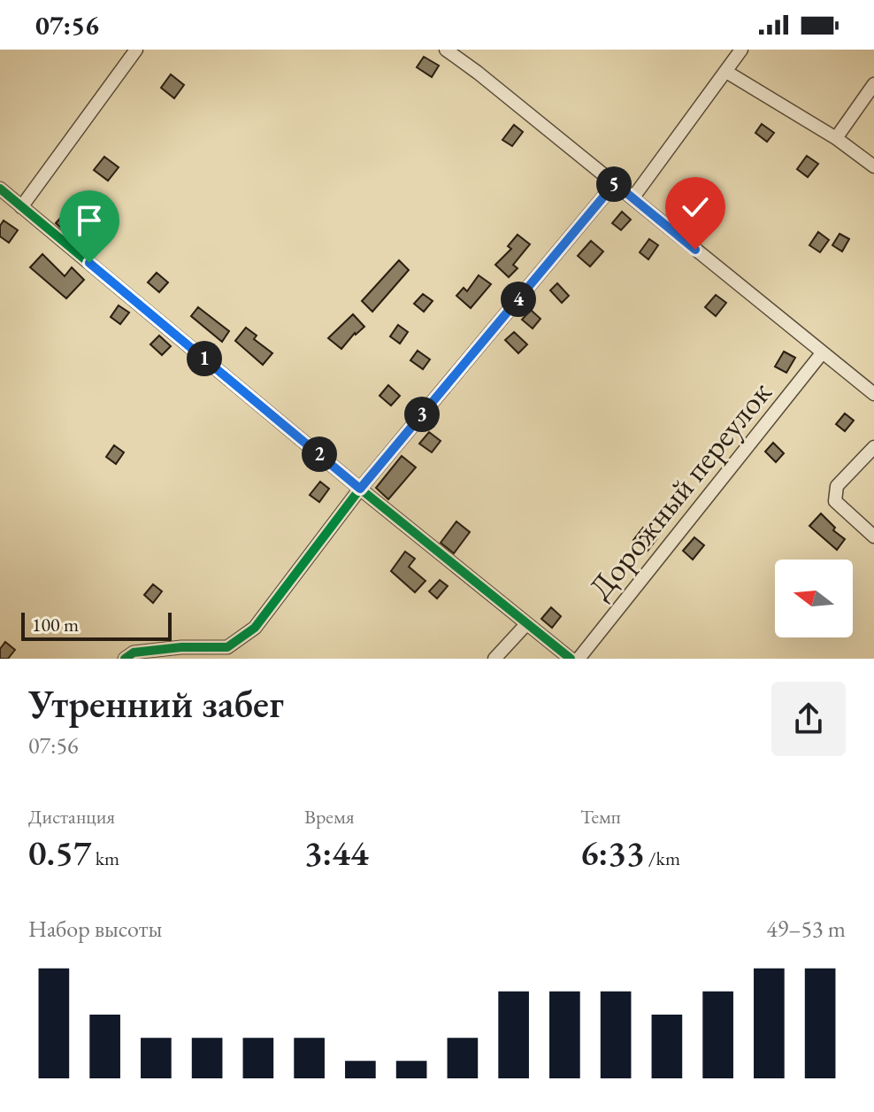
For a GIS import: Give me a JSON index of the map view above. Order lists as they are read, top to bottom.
{
  "streets": {
    "street": ["Дорожный переулок"]
  },
  "scale_bar": "100 m",
  "north": "left",
  "page": {
    "status": "07:56",
    "pins": [
      "5",
      "4",
      "1",
      "3",
      "2"
    ],
    "scale": "100 m",
    "heading": ["Утренний забег", "07:56"],
    "stats": [
      ["Дистанция", "0.57 km"],
      ["Время", "3:44"],
      ["Темп", "6:33 /km"]
    ],
    "chart": ["Набор высоты", "49–53 m"]
  }
}
